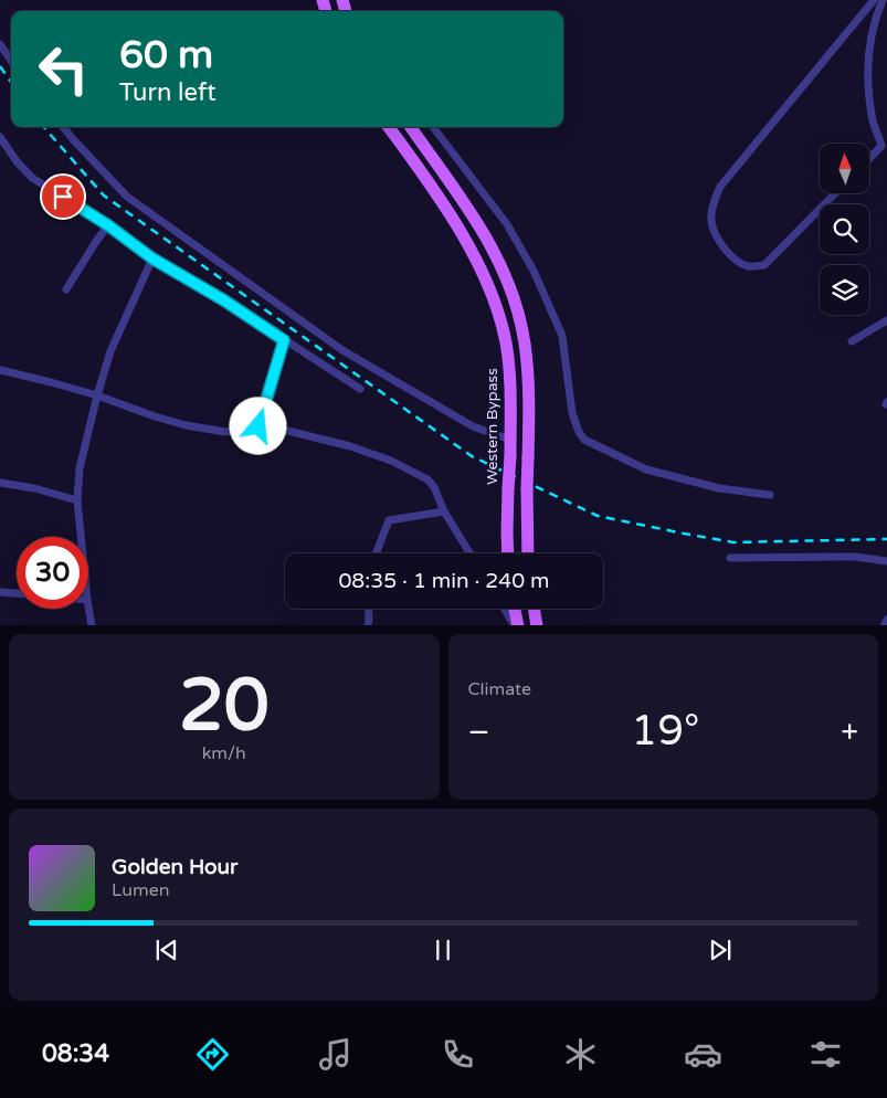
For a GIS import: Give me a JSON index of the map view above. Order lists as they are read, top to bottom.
{
  "streets": {
    "main road": ["Western Bypass"]
  },
  "north": "top",
  "page": {
    "turn": ["60 m", "Turn left"],
    "limit": "30",
    "trip": "08:35 · 1 min · 240 m",
    "tile": [
      ["20", "km/h"],
      "Climate"
    ],
    "heat": ["−", "19°", "+"],
    "song": ["Golden Hour", "Lumen"],
    "tabs": "08:34"
  }
}
